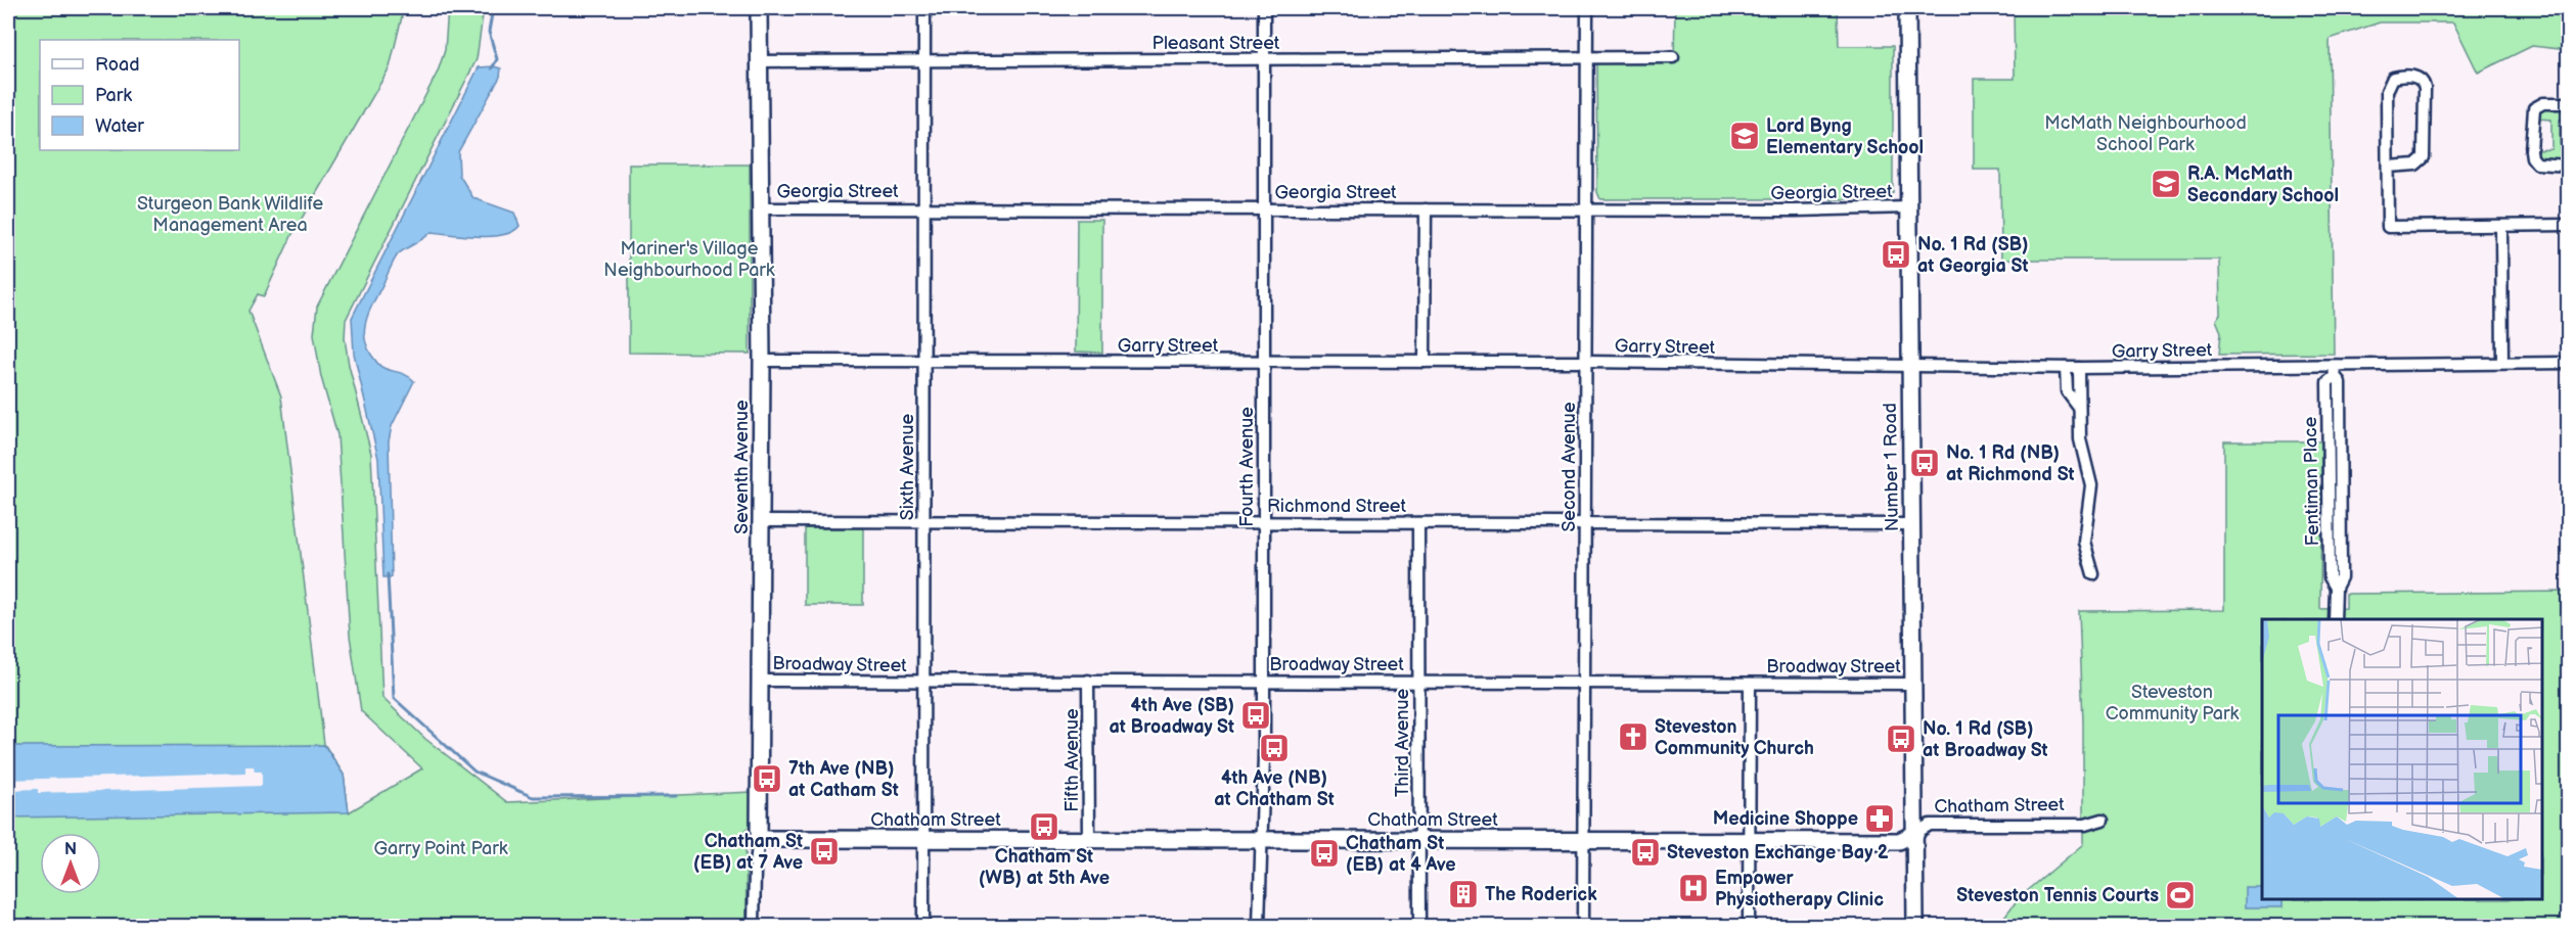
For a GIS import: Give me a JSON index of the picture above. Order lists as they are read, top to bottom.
{
  "streets": {
    "street": [
      "Pleasant Street",
      "Georgia Street",
      "Garry Street",
      "Seventh Avenue",
      "Sixth Avenue",
      "Fourth Avenue",
      "Second Avenue",
      "Number 1 Road",
      "Fentiman Place",
      "Richmond Street",
      "Broadway Street",
      "Third Avenue",
      "Fifth Avenue",
      "Chatham Street"
    ]
  },
  "crossings": [
    ["Pleasant Street", "Seventh Avenue"],
    ["Pleasant Street", "Sixth Avenue"],
    ["Pleasant Street", "Fourth Avenue"],
    ["Pleasant Street", "Second Avenue"],
    ["Georgia Street", "Seventh Avenue"],
    ["Georgia Street", "Sixth Avenue"],
    ["Georgia Street", "Fourth Avenue"],
    ["Georgia Street", "Second Avenue"],
    ["Georgia Street", "Number 1 Road"],
    ["Garry Street", "Seventh Avenue"],
    ["Garry Street", "Sixth Avenue"],
    ["Garry Street", "Fourth Avenue"],
    ["Garry Street", "Second Avenue"],
    ["Garry Street", "Number 1 Road"],
    ["Garry Street", "Fentiman Place"],
    ["Seventh Avenue", "Richmond Street"],
    ["Seventh Avenue", "Broadway Street"],
    ["Seventh Avenue", "Chatham Street"],
    ["Sixth Avenue", "Richmond Street"],
    ["Sixth Avenue", "Broadway Street"],
    ["Sixth Avenue", "Chatham Street"],
    ["Fourth Avenue", "Richmond Street"],
    ["Fourth Avenue", "Broadway Street"],
    ["Fourth Avenue", "Chatham Street"],
    ["Second Avenue", "Richmond Street"],
    ["Second Avenue", "Broadway Street"],
    ["Second Avenue", "Chatham Street"],
    ["Number 1 Road", "Richmond Street"],
    ["Number 1 Road", "Broadway Street"],
    ["Number 1 Road", "Chatham Street"],
    ["Richmond Street", "Third Avenue"],
    ["Broadway Street", "Third Avenue"],
    ["Broadway Street", "Fifth Avenue"],
    ["Third Avenue", "Chatham Street"],
    ["Fifth Avenue", "Chatham Street"]
  ],
  "parks": [
    "McMath Neighbourhood School Park",
    "Sturgeon Bank Wildlife Management Area",
    "Mariner's Village Neighbourhood Park",
    "Steveston Community Park",
    "Garry Point Park"
  ],
  "places": {
    "school or university": ["Lord Byng Elementary School", "R.A. McMath Secondary School"],
    "bus stop": [
      "No. 1 Rd (SB) at Georgia St",
      "No. 1 Rd (NB) at Richmond St",
      "4th Ave (SB) at Broadway St",
      "No. 1 Rd (SB) at Broadway St",
      "4th Ave (NB) at Chatham St",
      "7th Ave (NB) at Catham St",
      "Chatham St (WB) at 5th Ave",
      "Chatham St (EB) at 7 Ave",
      "Steveston Exchange Bay 2",
      "Chatham St (EB) at 4 Ave"
    ],
    "church": ["Steveston Community Church"],
    "pharmacy": ["Medicine Shoppe"],
    "hospital": ["Empower Physiotherapy Clinic"],
    "building": ["The Roderick"],
    "sports": ["Steveston Tennis Courts"]
  },
  "legend": ["Road", "Park", "Water"],
  "north": "top"
}
